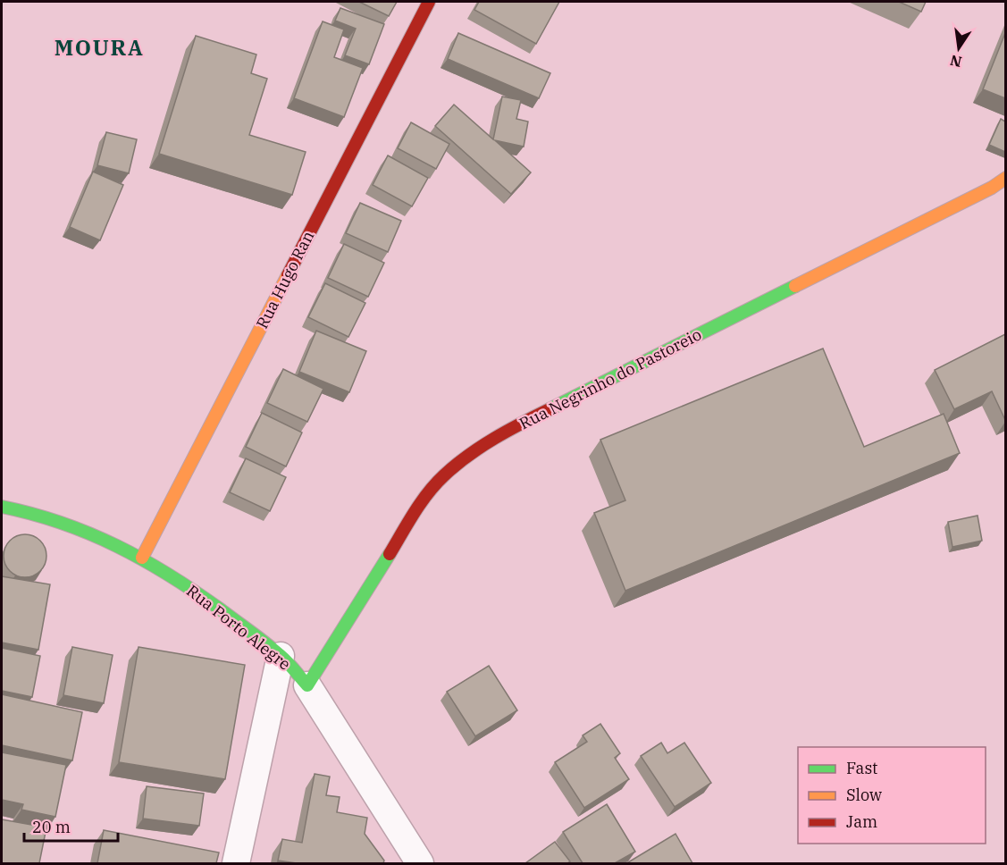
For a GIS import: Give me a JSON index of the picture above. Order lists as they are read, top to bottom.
{
  "streets": {
    "street": ["Rua Hugo Ran", "Rua Negrinho do Pastoreio", "Rua Porto Alegre"]
  },
  "crossings": [
    ["Rua Hugo Ran", "Rua Porto Alegre"],
    ["Rua Negrinho do Pastoreio", "Rua Porto Alegre"]
  ],
  "districts": ["MOURA"],
  "legend": ["Fast", "Slow", "Jam"],
  "scale_bar": "20 m",
  "north": "bottom"
}
